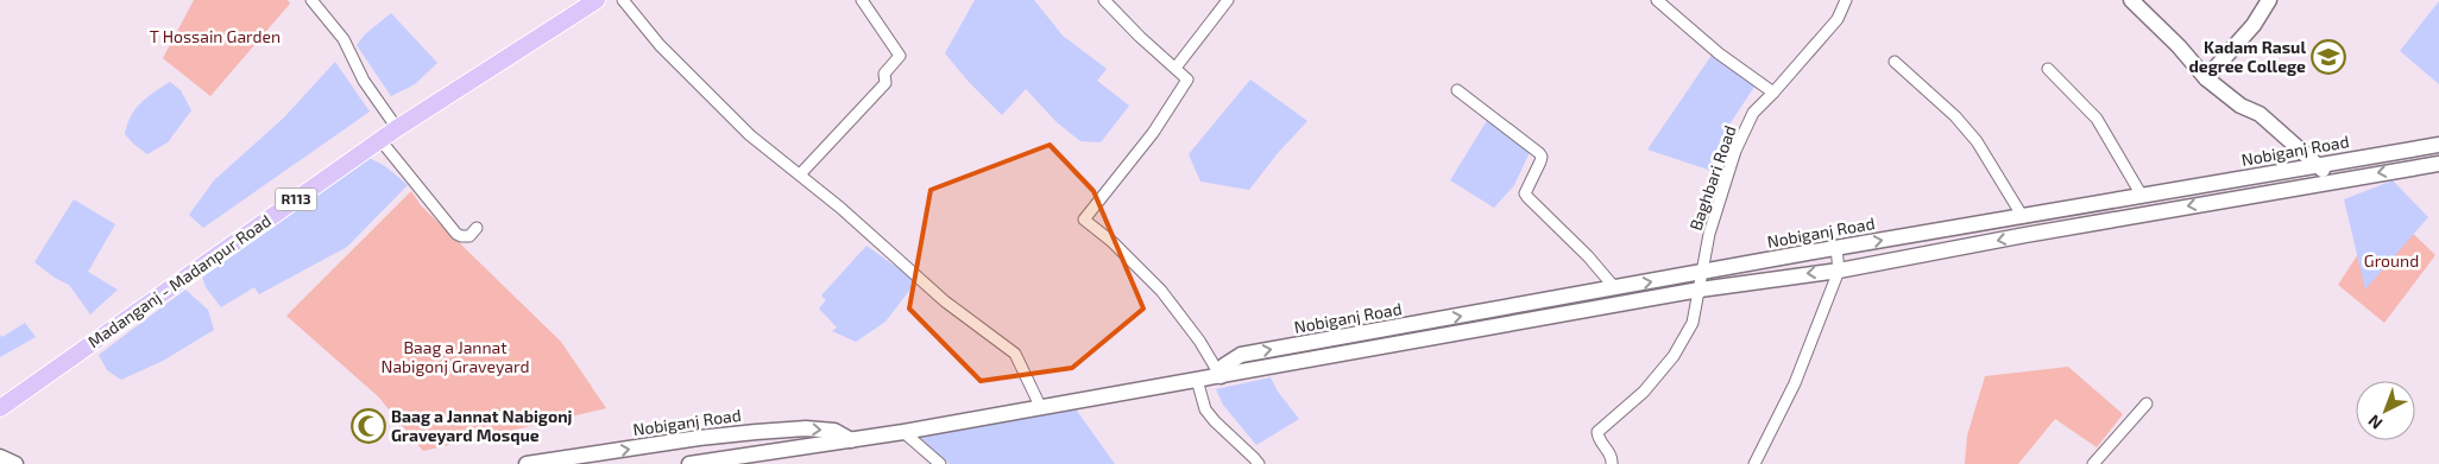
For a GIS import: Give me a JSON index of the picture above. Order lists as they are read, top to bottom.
{
  "streets": {
    "main road": ["Nobiganj Road", "R113", "Madanganj - Madanpur Road"],
    "street": ["Baghbari Road"]
  },
  "crossings": [
    ["Nobiganj Road", "Baghbari Road"]
  ],
  "parks": ["T Hossain Garden", "Ground", "Baag a Jannat Nabigonj Graveyard"],
  "places": {
    "school or university": ["Kadam Rasul degree College"],
    "mosque": ["Baag a Jannat Nabigonj Graveyard Mosque"]
  },
  "north": "bottom left"
}
